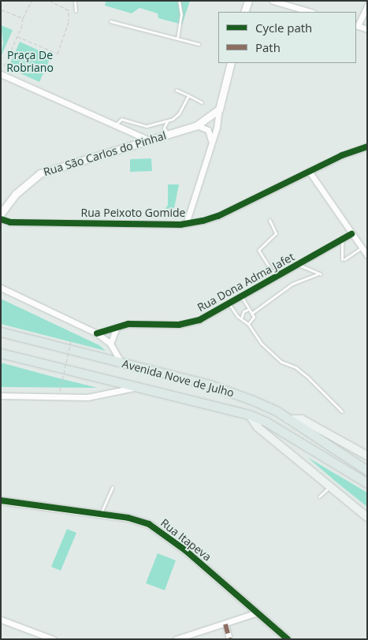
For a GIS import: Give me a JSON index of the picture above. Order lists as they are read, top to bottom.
{
  "streets": {
    "main road": ["Avenida Nove de Julho"],
    "street": [
      "Rua São Carlos do Pinhal",
      "Rua Peixoto Gomide",
      "Rua Dona Adma Jafet",
      "Rua Itapeva"
    ]
  },
  "parks": ["Praça De Robriano"],
  "legend": ["Cycle path", "Path"]
}
